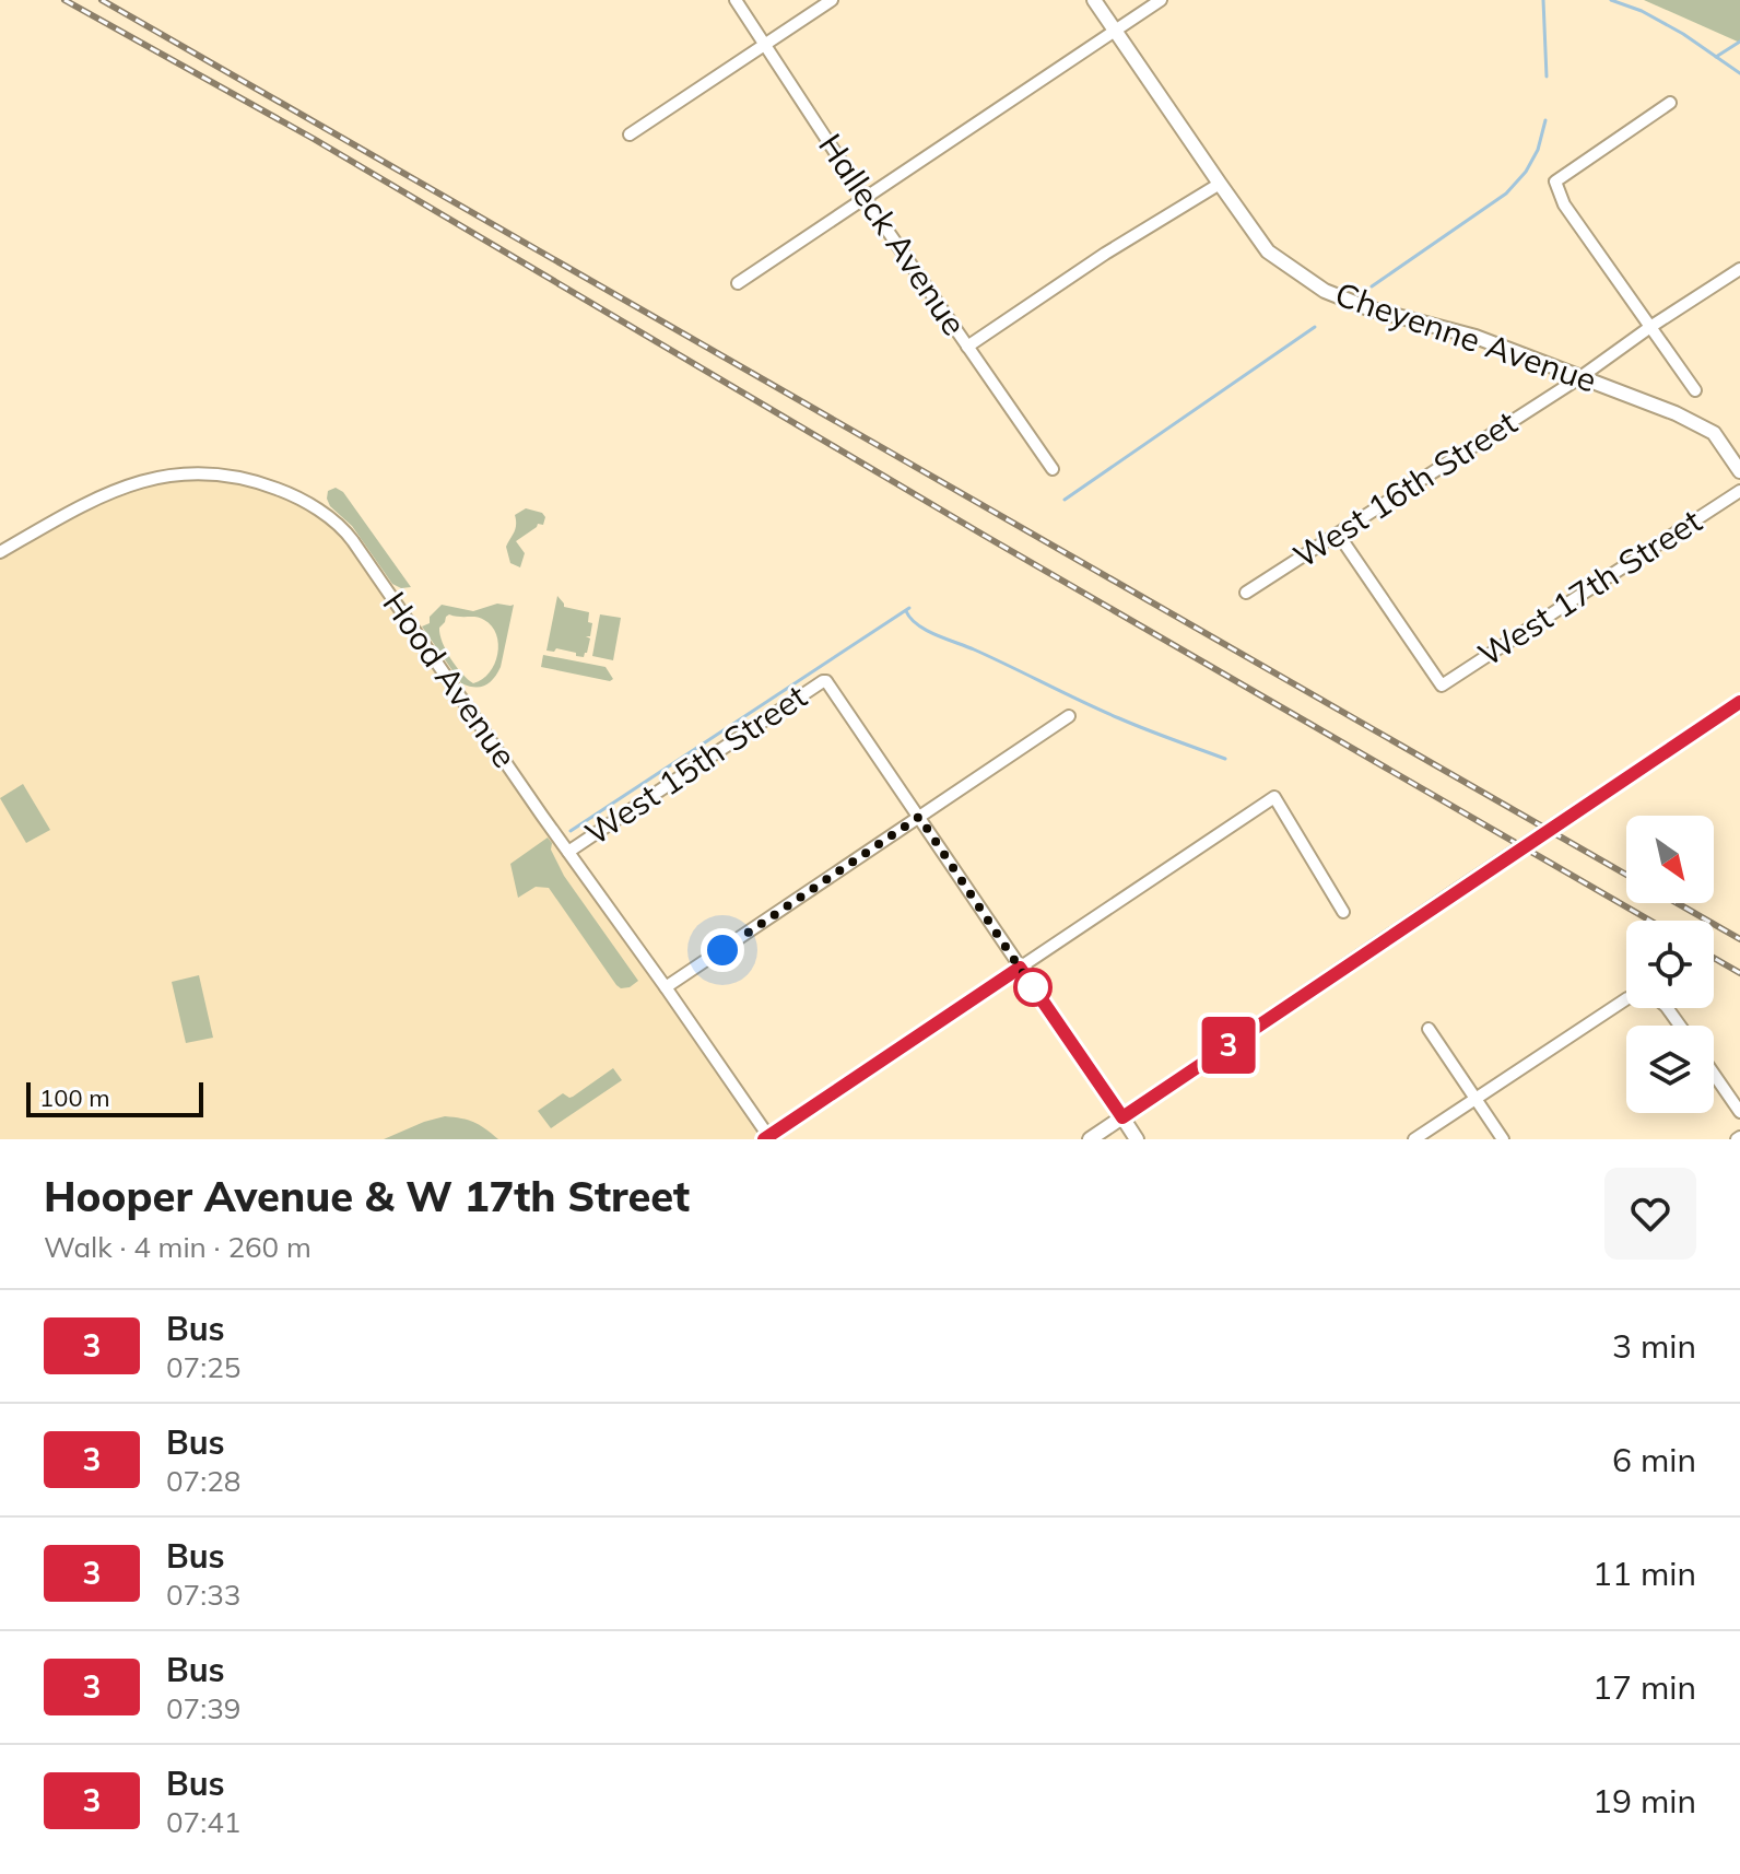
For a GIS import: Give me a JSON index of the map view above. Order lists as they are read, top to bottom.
{
  "streets": {
    "street": [
      "Halleck Avenue",
      "Cheyenne Avenue",
      "West 16th Street",
      "West 17th Street",
      "Hood Avenue",
      "West 15th Street"
    ]
  },
  "crossings": [
    ["Cheyenne Avenue", "West 16th Street"],
    ["West 16th Street", "West 17th Street"],
    ["Hood Avenue", "West 15th Street"]
  ],
  "lines": ["bus line 3"],
  "scale_bar": "100 m",
  "north": "bottom right",
  "page": {
    "on_map": "3",
    "scale": "100 m",
    "heading": ["Hooper Avenue & W 17th Street", "Walk · 4 min · 260 m"],
    "list": [
      {
        "mark": "3",
        "name": "Bus",
        "note": "07:25",
        "value": "3 min"
      },
      {
        "mark": "3",
        "name": "Bus",
        "note": "07:28",
        "value": "6 min"
      },
      {
        "mark": "3",
        "name": "Bus",
        "note": "07:33",
        "value": "11 min"
      },
      {
        "mark": "3",
        "name": "Bus",
        "note": "07:39",
        "value": "17 min"
      },
      {
        "mark": "3",
        "name": "Bus",
        "note": "07:41",
        "value": "19 min"
      }
    ]
  }
}
